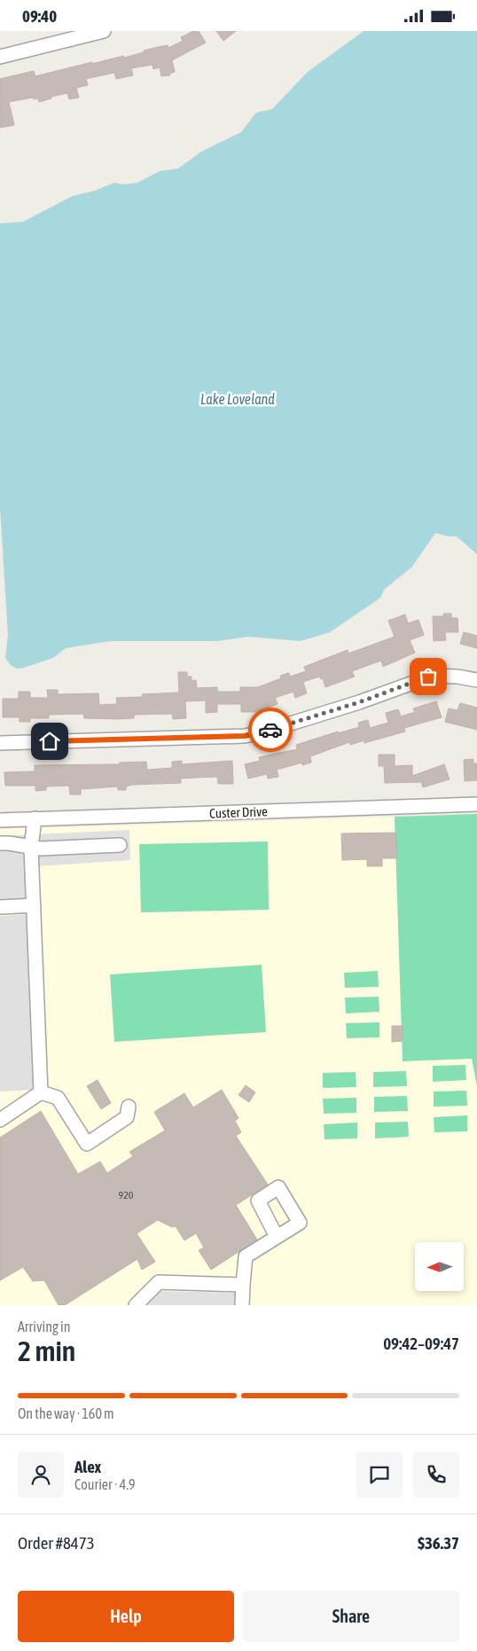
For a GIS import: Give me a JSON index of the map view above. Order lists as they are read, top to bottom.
{
  "streets": {
    "street": ["Custer Drive"]
  },
  "water": ["Lake Loveland"],
  "house_numbers": ["920"],
  "north": "left",
  "page": {
    "status": "09:40",
    "heading": ["2 min", "Arriving in", "09:42–09:47"],
    "panel": [
      "Alex",
      "Courier · 4.9",
      "Order #8473",
      "$36.37"
    ],
    "bar": "On the way · 160 m",
    "buttons": ["Help", "Share"]
  }
}
